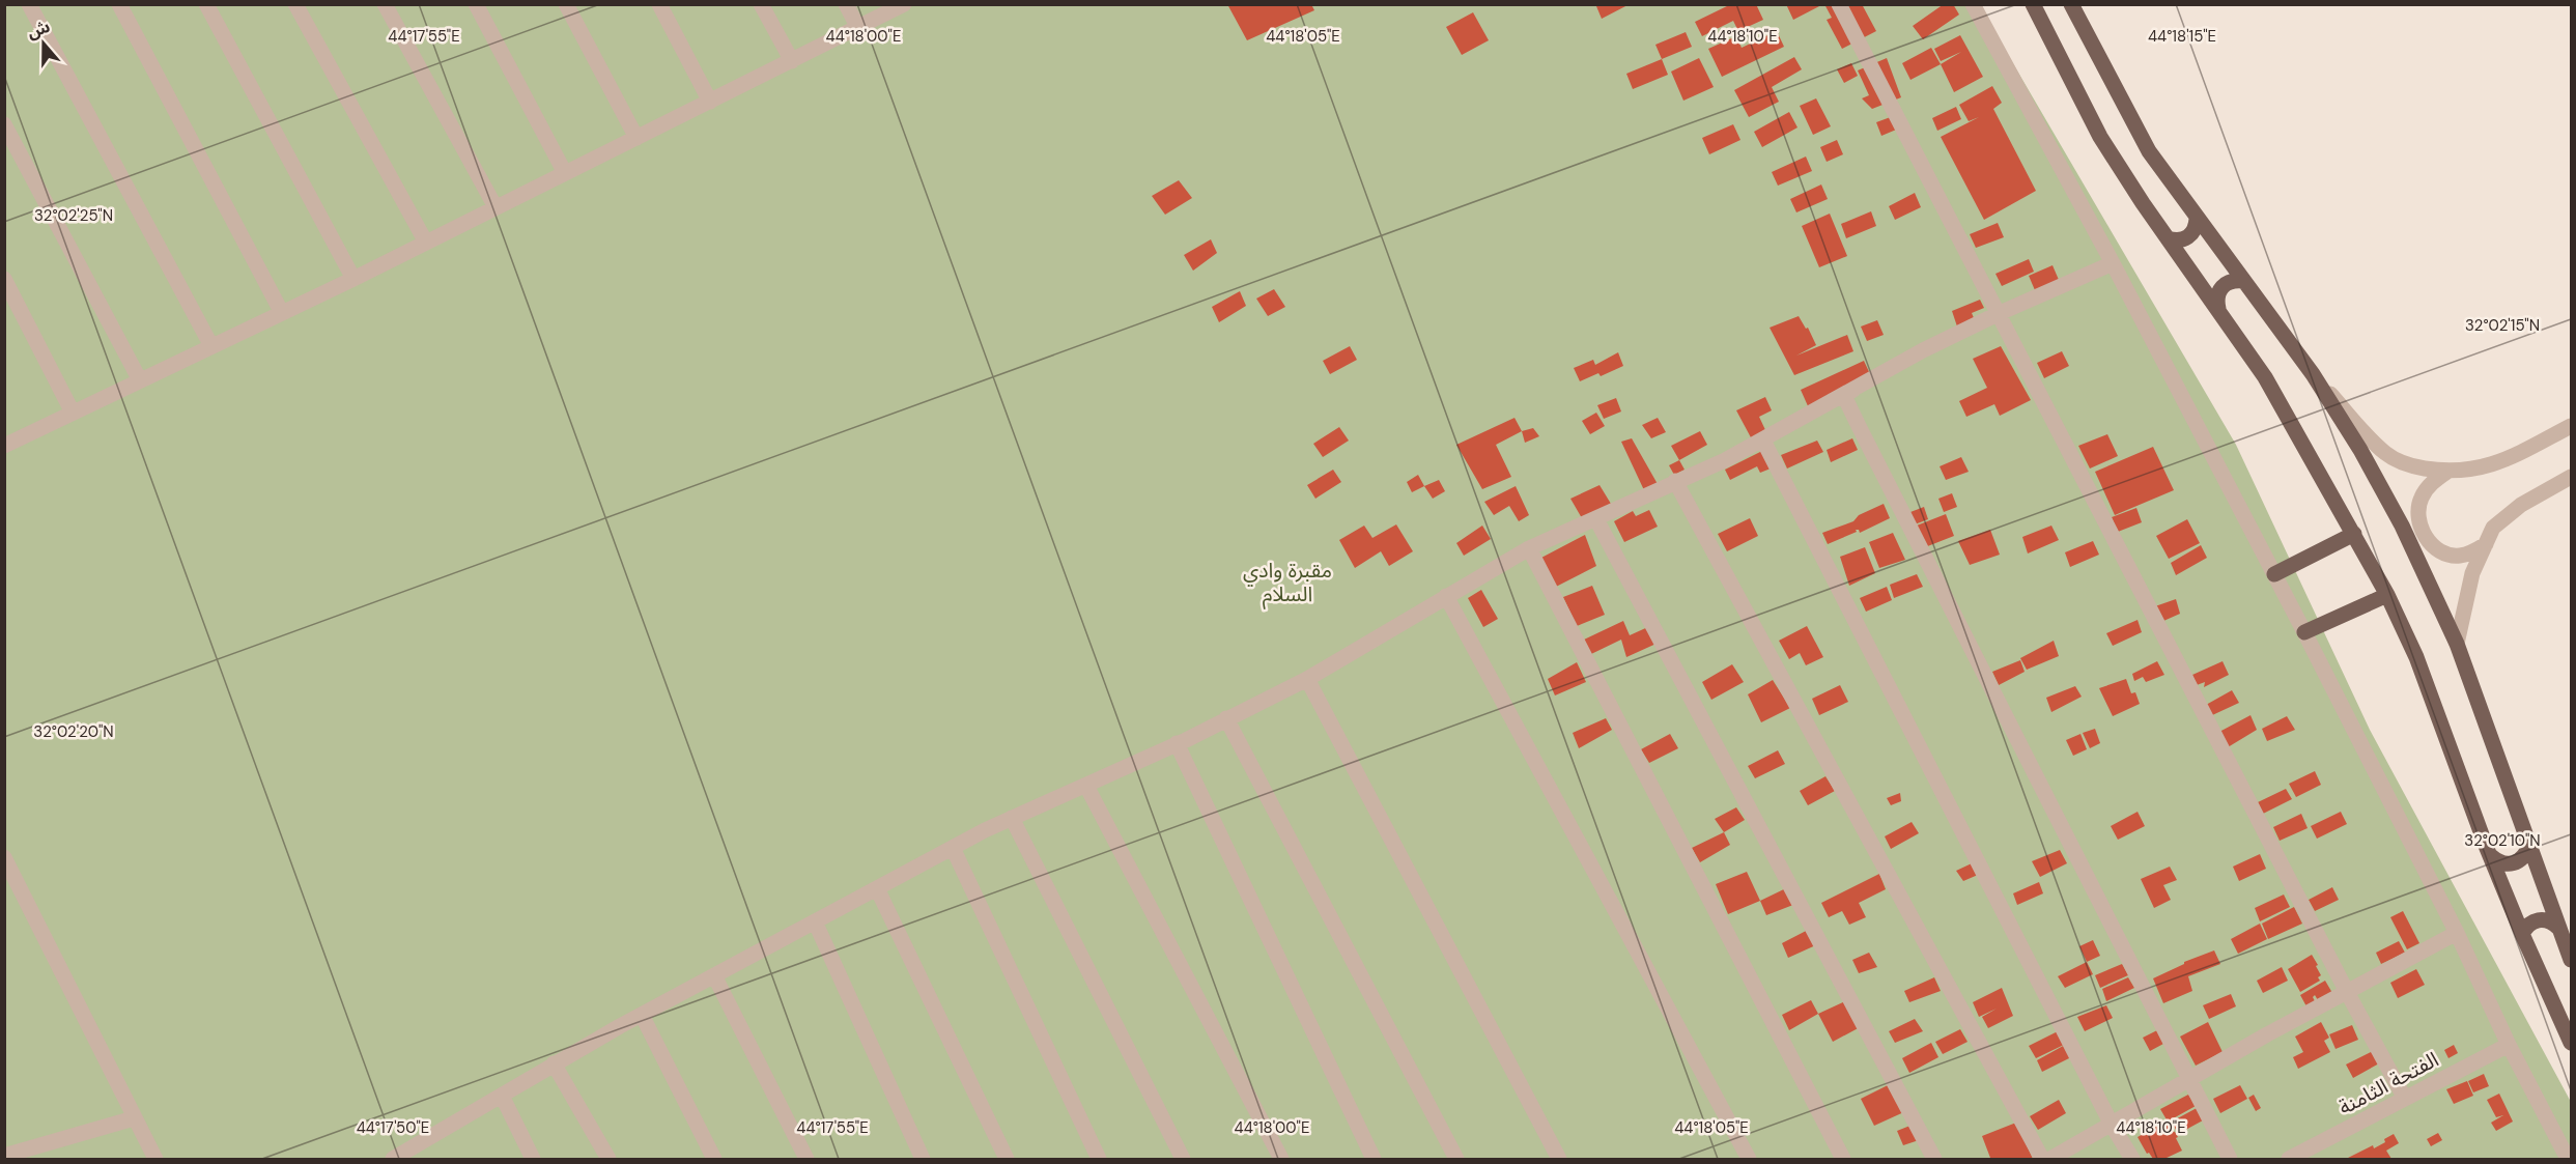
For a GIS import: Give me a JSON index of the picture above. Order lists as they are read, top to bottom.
{
  "streets": {
    "street": ["الفتحة الثامنة"]
  },
  "parks": ["مقبرة وادي السلام"],
  "north": "top",
  "coordinates": [
    "44°17'55\"E",
    "44°18'00\"E",
    "44°18'05\"E",
    "44°18'10\"E",
    "44°18'15\"E",
    "32°02'25\"N",
    "32°02'15\"N",
    "32°02'20\"N",
    "32°02'10\"N",
    "44°17'50\"E"
  ]
}
